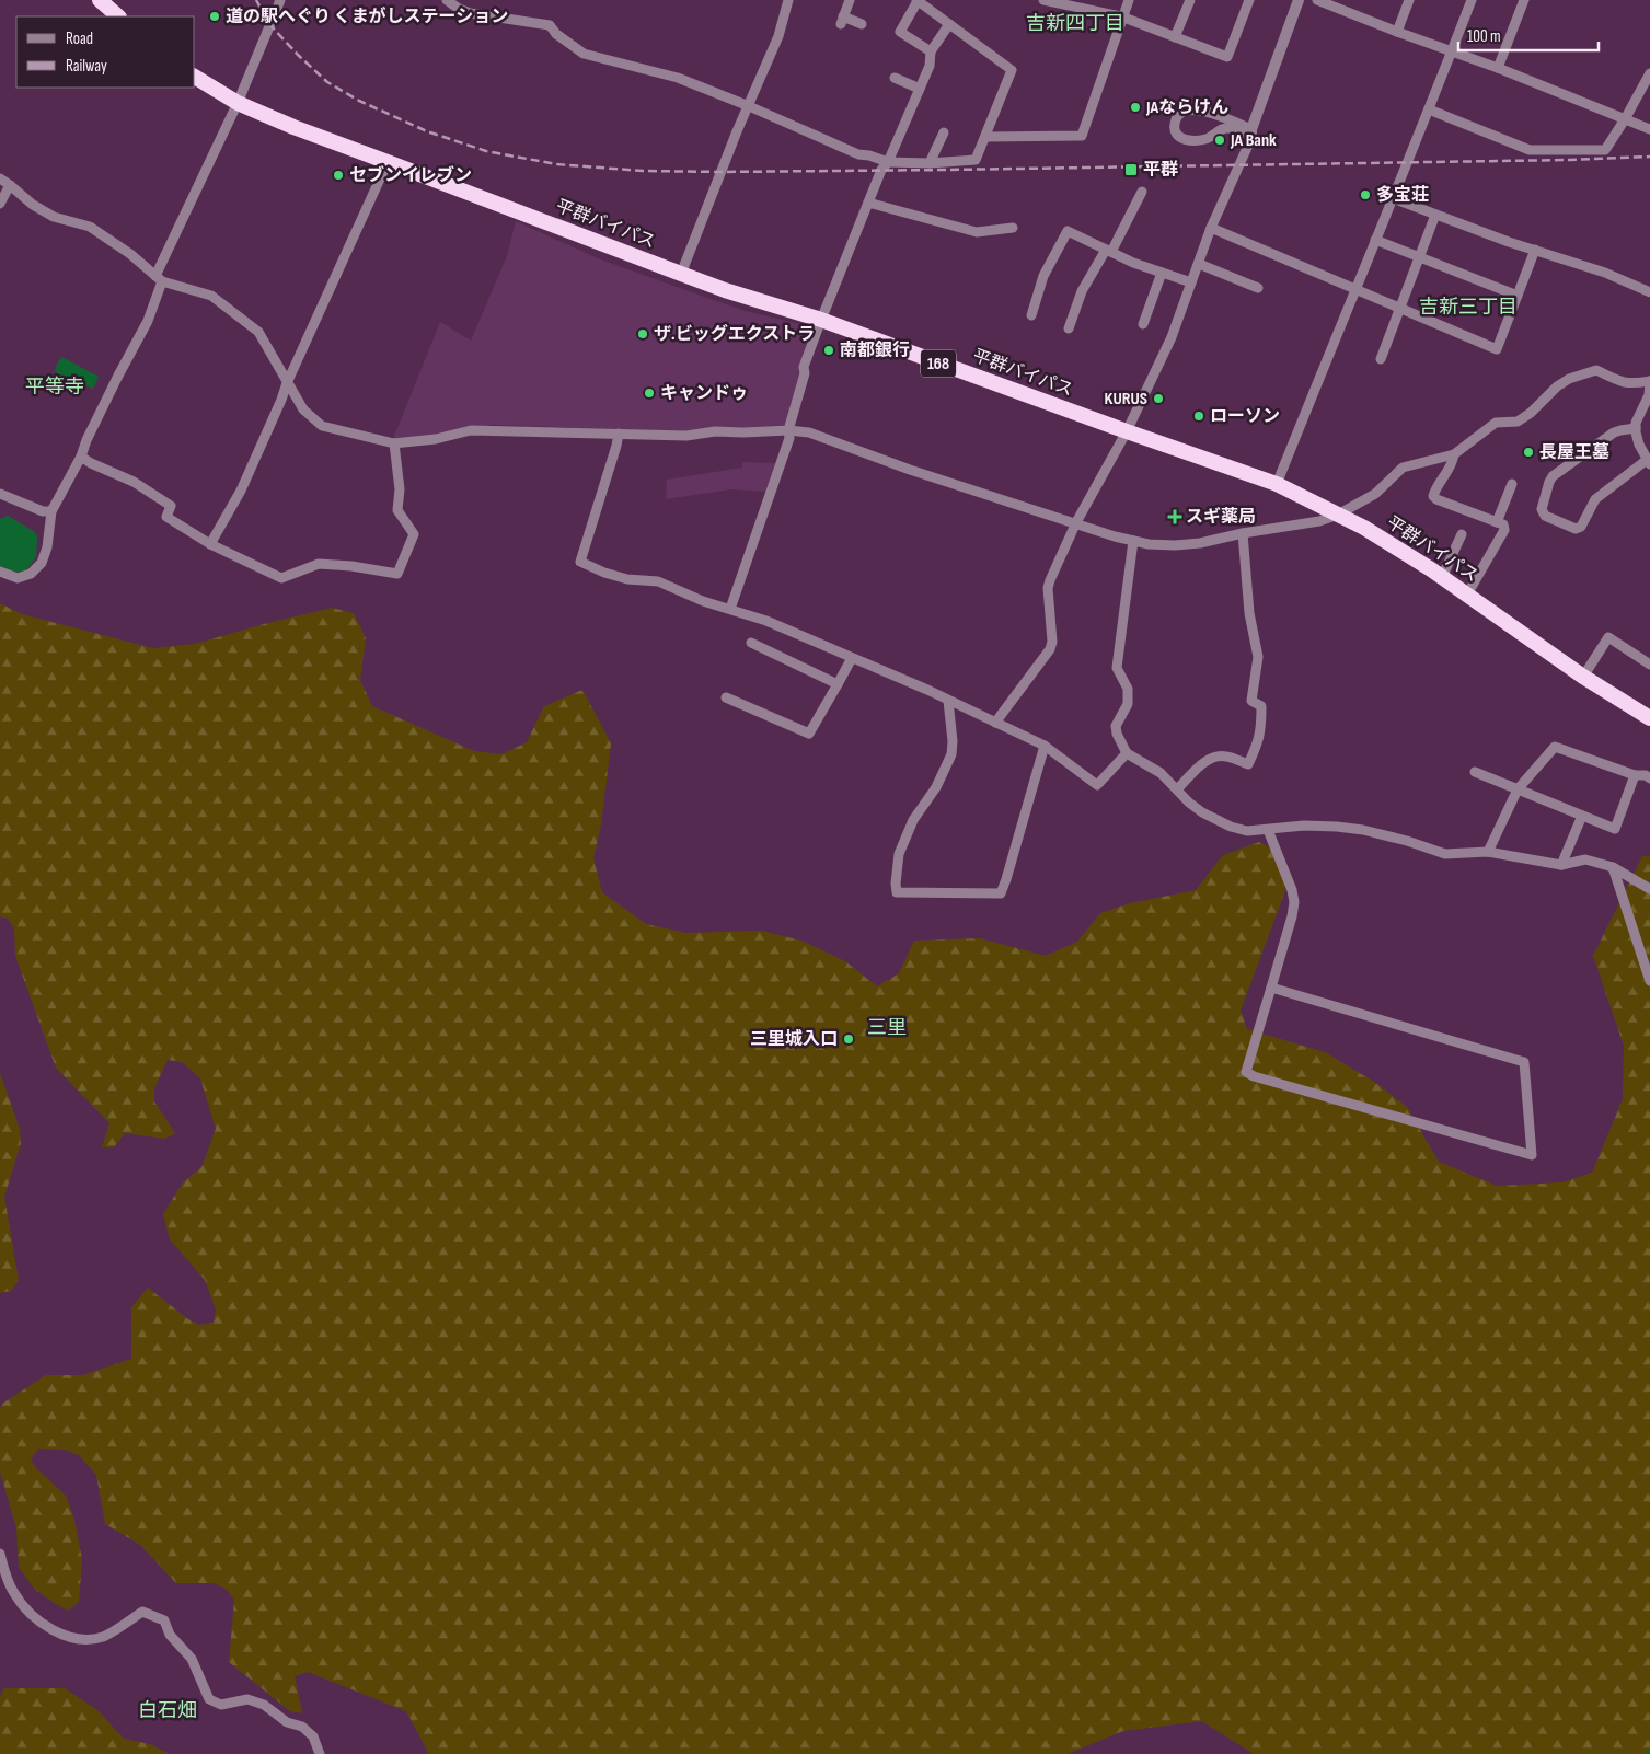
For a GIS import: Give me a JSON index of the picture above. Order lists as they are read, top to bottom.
{
  "streets": {
    "highway": ["平群バイパス", "168"]
  },
  "districts": [
    "吉新四丁目",
    "吉新三丁目",
    "平等寺",
    "三里",
    "白石畑"
  ],
  "places": {
    "other": [
      "道の駅へぐり くまがしステーション",
      "JAならけん",
      "JA Bank",
      "セブンイレブン",
      "多宝荘",
      "ザ.ビッグエクストラ",
      "南都銀行",
      "キャンドゥ",
      "KURUS",
      "ローソン",
      "長屋王墓",
      "三里城入口"
    ],
    "transit": ["平群"],
    "health": ["スギ薬局"]
  },
  "legend": ["Road", "Railway"],
  "scale_bar": "100 m"
}
